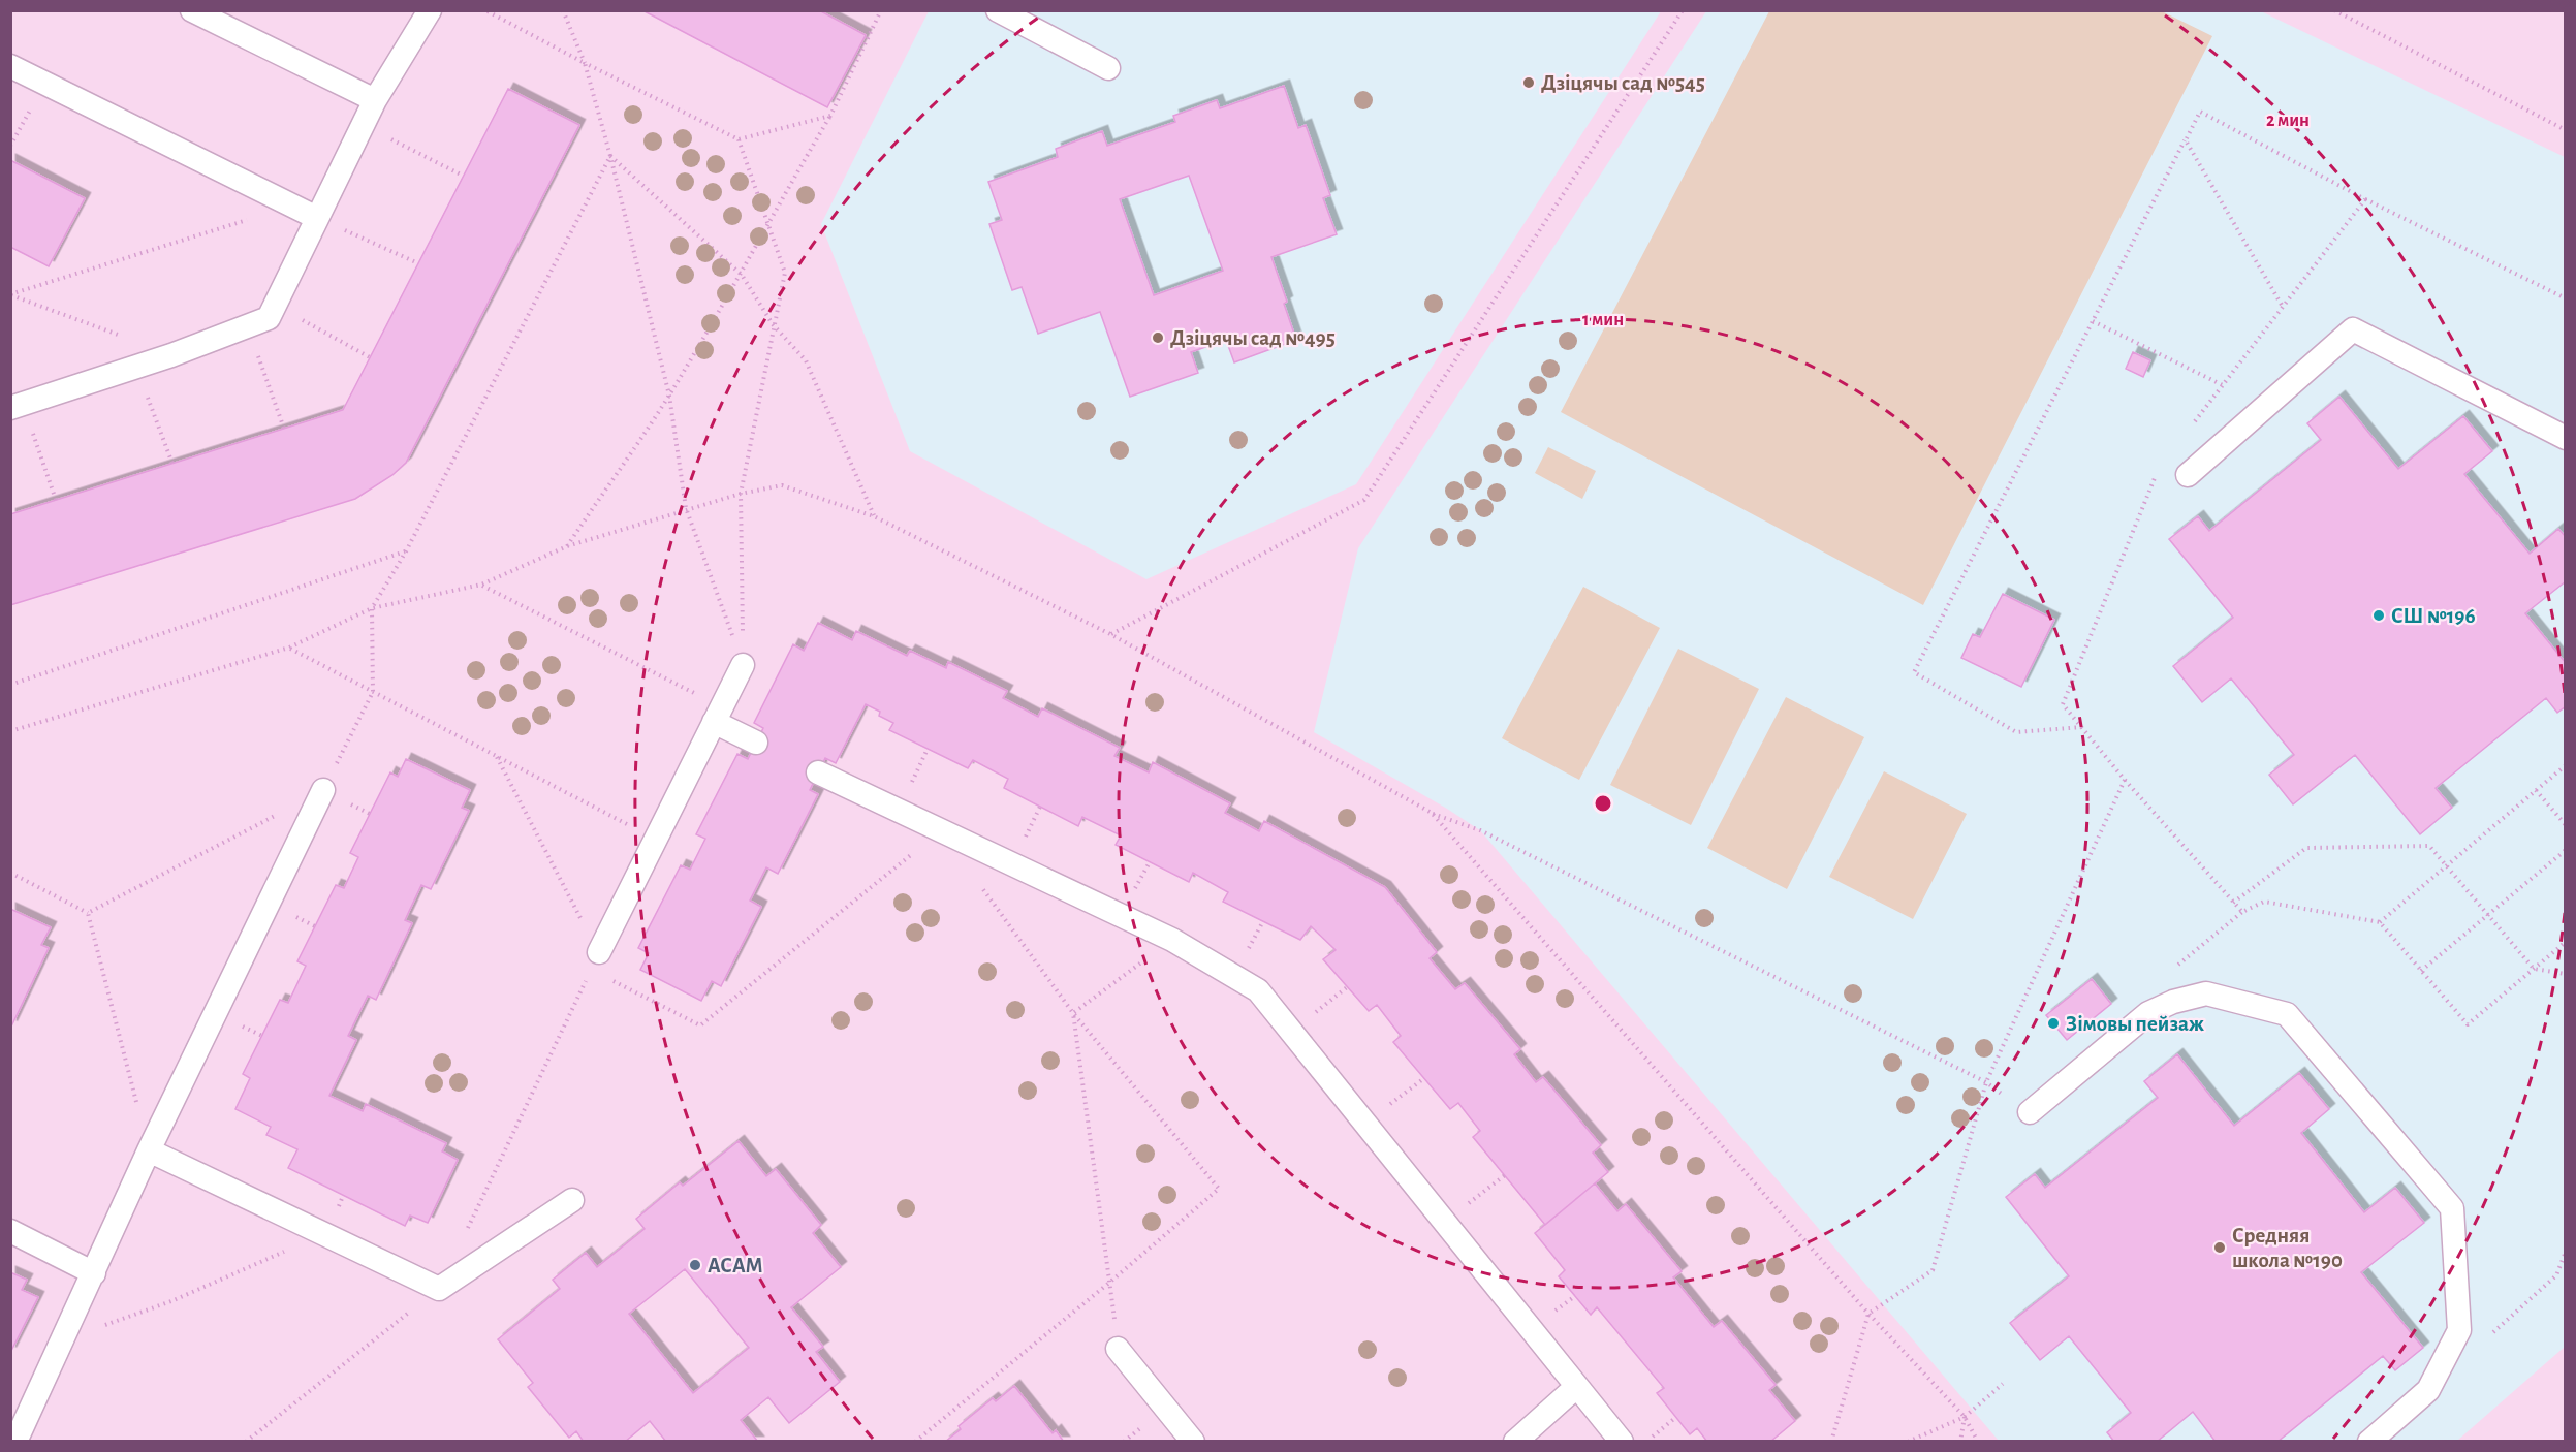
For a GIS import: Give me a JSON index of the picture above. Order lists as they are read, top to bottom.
{
  "places": [
    "Дзіцячы сад №545",
    "Дзіцячы сад №495",
    "СШ №196",
    "Зімовы пейзаж",
    "Средняя школа №190",
    "АСАМ"
  ],
  "rings": ["2 мин", "1 мин"]
}
